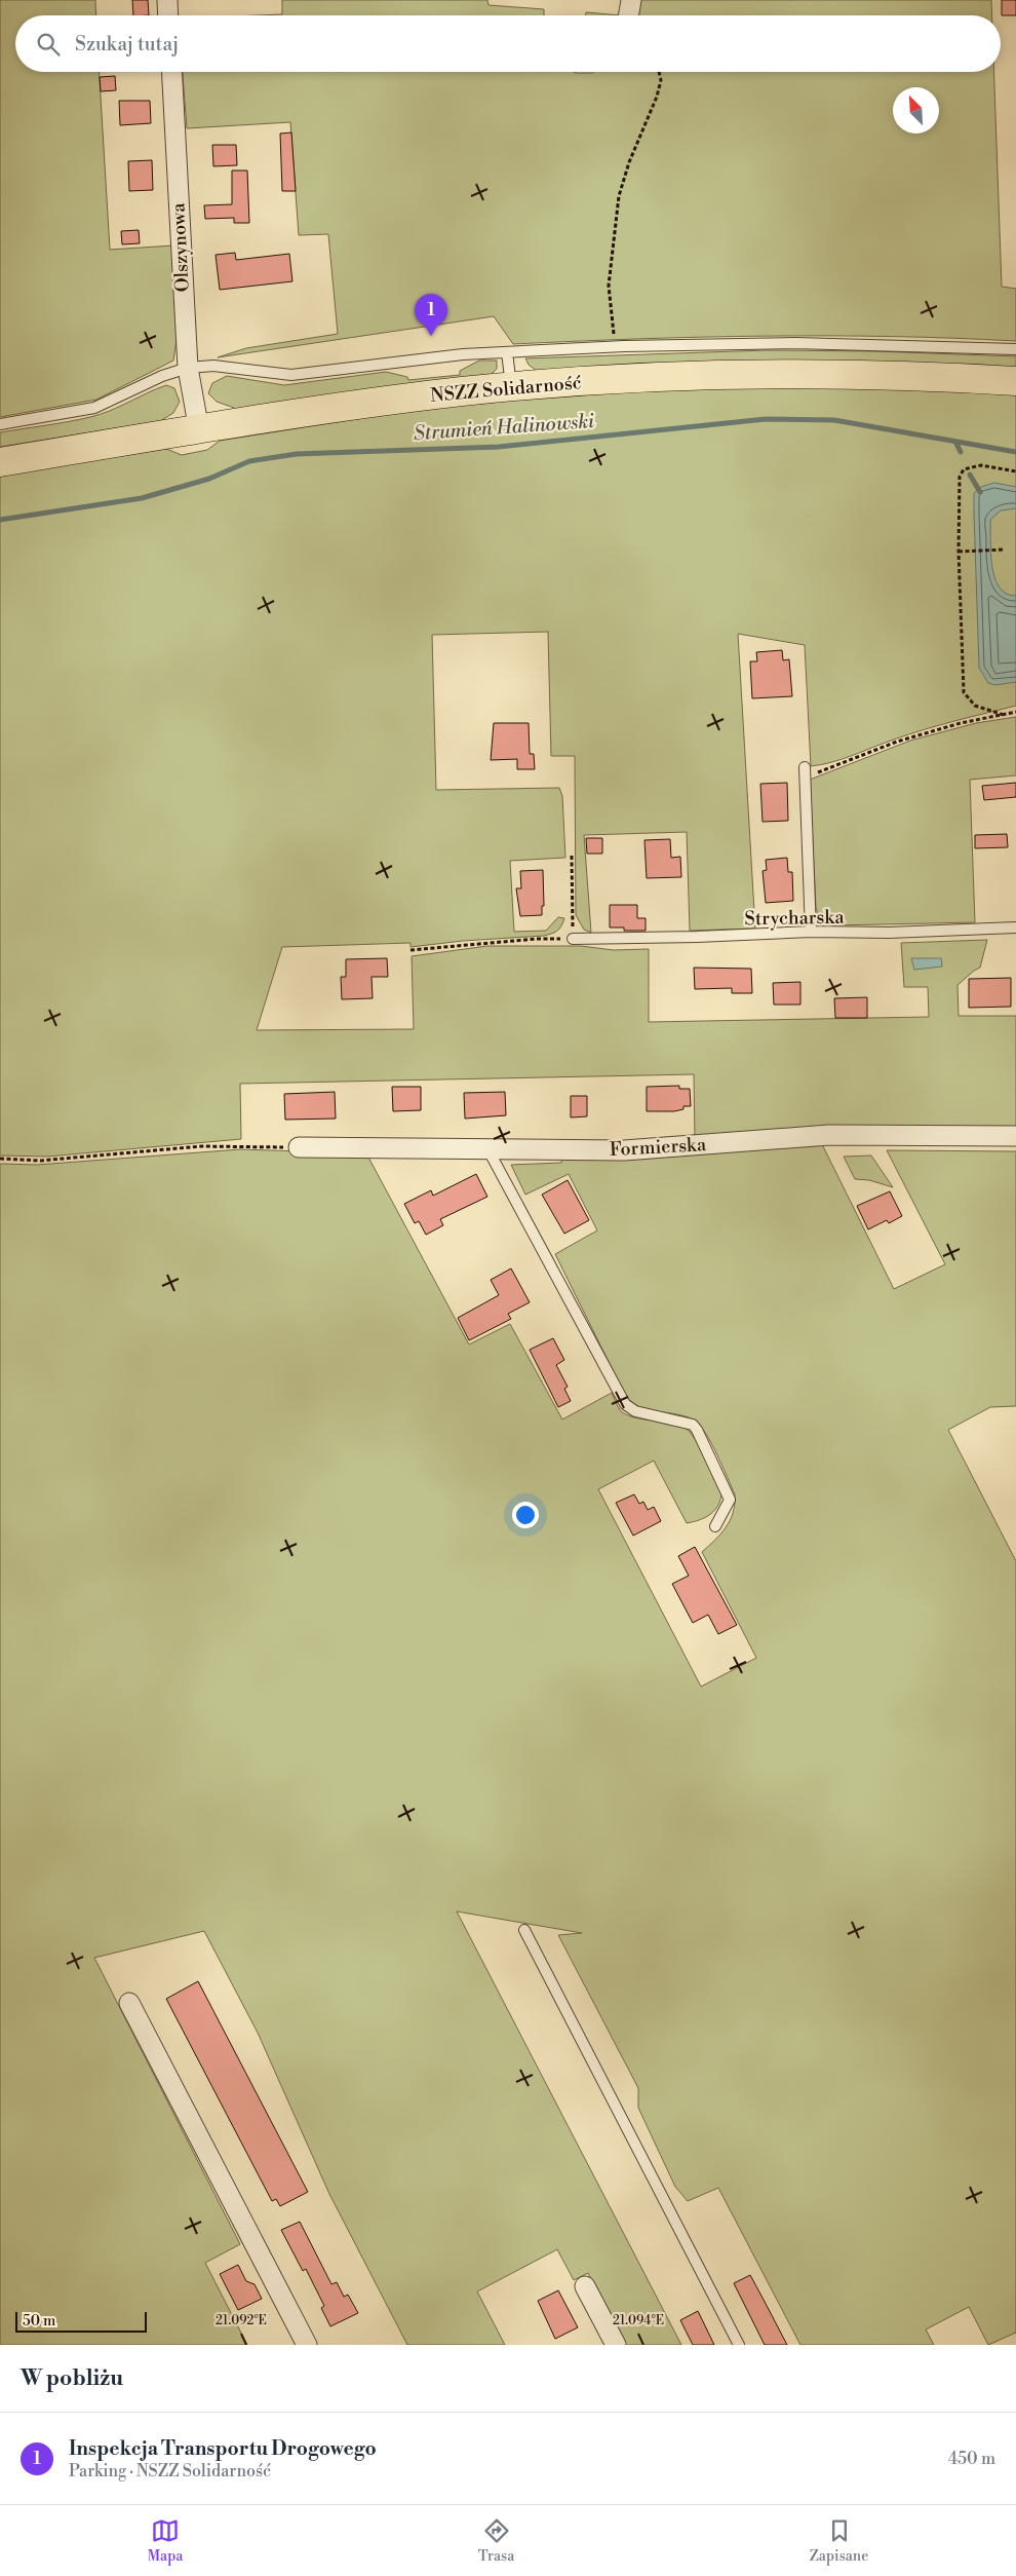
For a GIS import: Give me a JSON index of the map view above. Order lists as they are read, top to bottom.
{
  "streets": {
    "main road": ["NSZZ Solidarność"],
    "street": ["Olszynowa", "Formierska"],
    "lane": ["Strycharska"]
  },
  "crossings": [
    ["Olszynowa", "NSZZ Solidarność"]
  ],
  "water": ["Strumień Halinowski"],
  "scale_bar": "50 m",
  "north": "top left",
  "page": {
    "search": "Szukaj tutaj",
    "pins": "1",
    "scale": "50 m",
    "heading": "W pobliżu",
    "list": [
      {
        "mark": "1",
        "name": "Inspekcja Transportu Drogowego",
        "note": "Parking · NSZZ Solidarność",
        "value": "450 m"
      }
    ],
    "nav": ["Mapa", "Trasa", "Zapisane"]
  },
  "coordinates": ["21.092°E", "21.094°E"]
}
